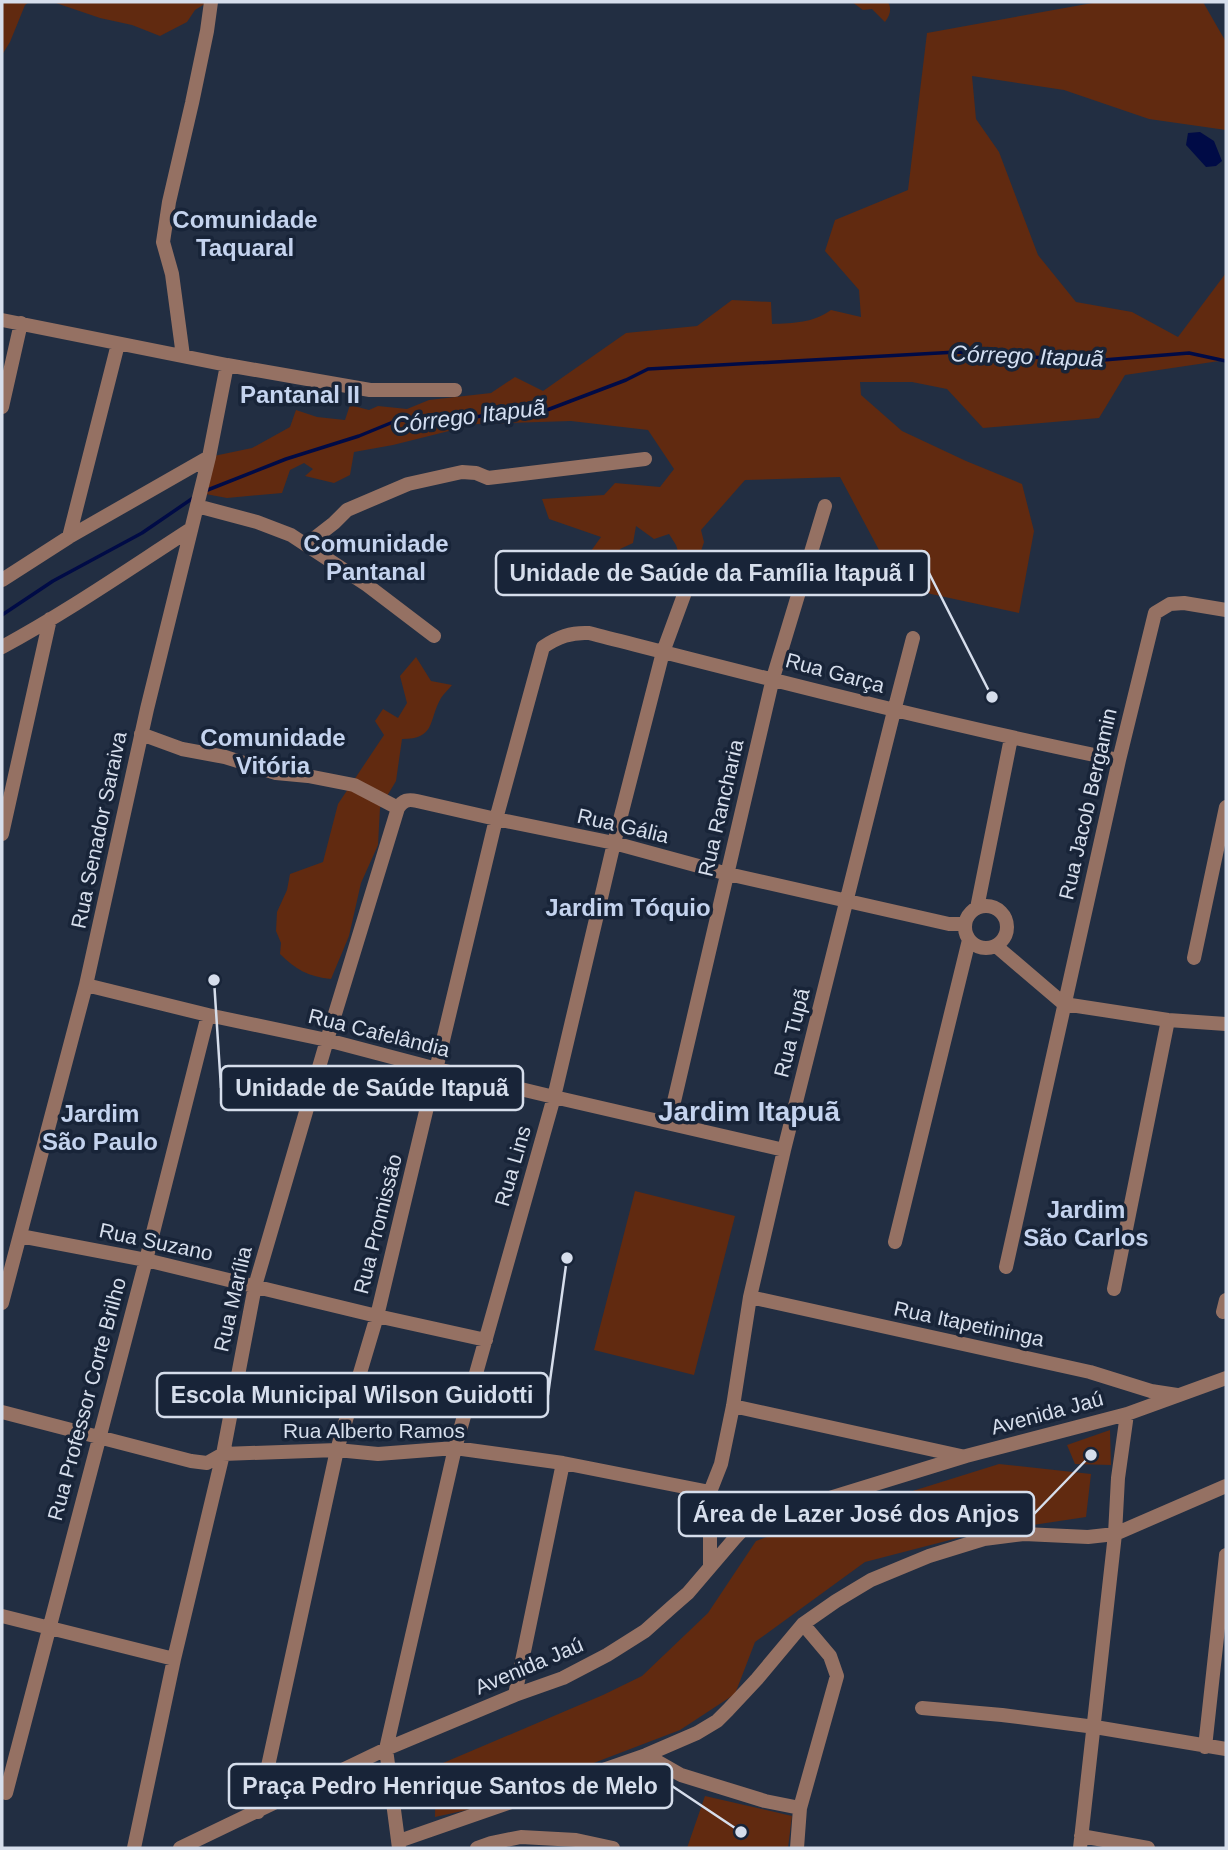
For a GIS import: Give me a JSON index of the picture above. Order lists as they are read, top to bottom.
{
  "streets": {
    "street": [
      "Rua Garça",
      "Rua Jacob Bergamin",
      "Rua Rancharia",
      "Rua Gália",
      "Rua Senador Saraiva",
      "Rua Cafelândia",
      "Rua Tupã",
      "Rua Lins",
      "Rua Promissão",
      "Rua Suzano",
      "Rua Marília",
      "Rua Itapetininga",
      "Rua Professor Corte Brilho",
      "Avenida Jaú",
      "Rua Alberto Ramos"
    ]
  },
  "crossings": [
    ["Rua Garça", "Rua Jacob Bergamin"],
    ["Rua Garça", "Rua Rancharia"],
    ["Rua Garça", "Rua Tupã"],
    ["Rua Garça", "Rua Lins"],
    ["Rua Garça", "Rua Promissão"],
    ["Rua Rancharia", "Rua Gália"],
    ["Rua Rancharia", "Rua Cafelândia"],
    ["Rua Gália", "Rua Tupã"],
    ["Rua Gália", "Rua Lins"],
    ["Rua Gália", "Rua Promissão"],
    ["Rua Gália", "Rua Marília"],
    ["Rua Senador Saraiva", "Rua Cafelândia"],
    ["Rua Senador Saraiva", "Rua Suzano"],
    ["Rua Cafelândia", "Rua Tupã"],
    ["Rua Cafelândia", "Rua Lins"],
    ["Rua Cafelândia", "Rua Promissão"],
    ["Rua Cafelândia", "Rua Marília"],
    ["Rua Cafelândia", "Rua Professor Corte Brilho"],
    ["Rua Tupã", "Rua Itapetininga"],
    ["Rua Tupã", "Avenida Jaú"],
    ["Rua Tupã", "Rua Alberto Ramos"],
    ["Rua Lins", "Rua Suzano"],
    ["Rua Lins", "Avenida Jaú"],
    ["Rua Lins", "Rua Alberto Ramos"],
    ["Rua Promissão", "Rua Suzano"],
    ["Rua Promissão", "Avenida Jaú"],
    ["Rua Promissão", "Rua Alberto Ramos"],
    ["Rua Suzano", "Rua Marília"],
    ["Rua Suzano", "Rua Professor Corte Brilho"],
    ["Rua Marília", "Rua Alberto Ramos"],
    ["Rua Itapetininga", "Avenida Jaú"],
    ["Rua Professor Corte Brilho", "Rua Alberto Ramos"]
  ],
  "districts": [
    "Comunidade Taquaral",
    "Pantanal II",
    "Comunidade Pantanal",
    "Comunidade Vitória",
    "Jardim Tóquio",
    "Jardim Itapuã",
    "Jardim São Paulo",
    "Jardim São Carlos"
  ],
  "water": ["Córrego Itapuã"],
  "places": [
    "Unidade de Saúde da Família Itapuã I",
    "Unidade de Saúde Itapuã",
    "Escola Municipal Wilson Guidotti",
    "Área de Lazer José dos Anjos",
    "Praça Pedro Henrique Santos de Melo"
  ]
}
